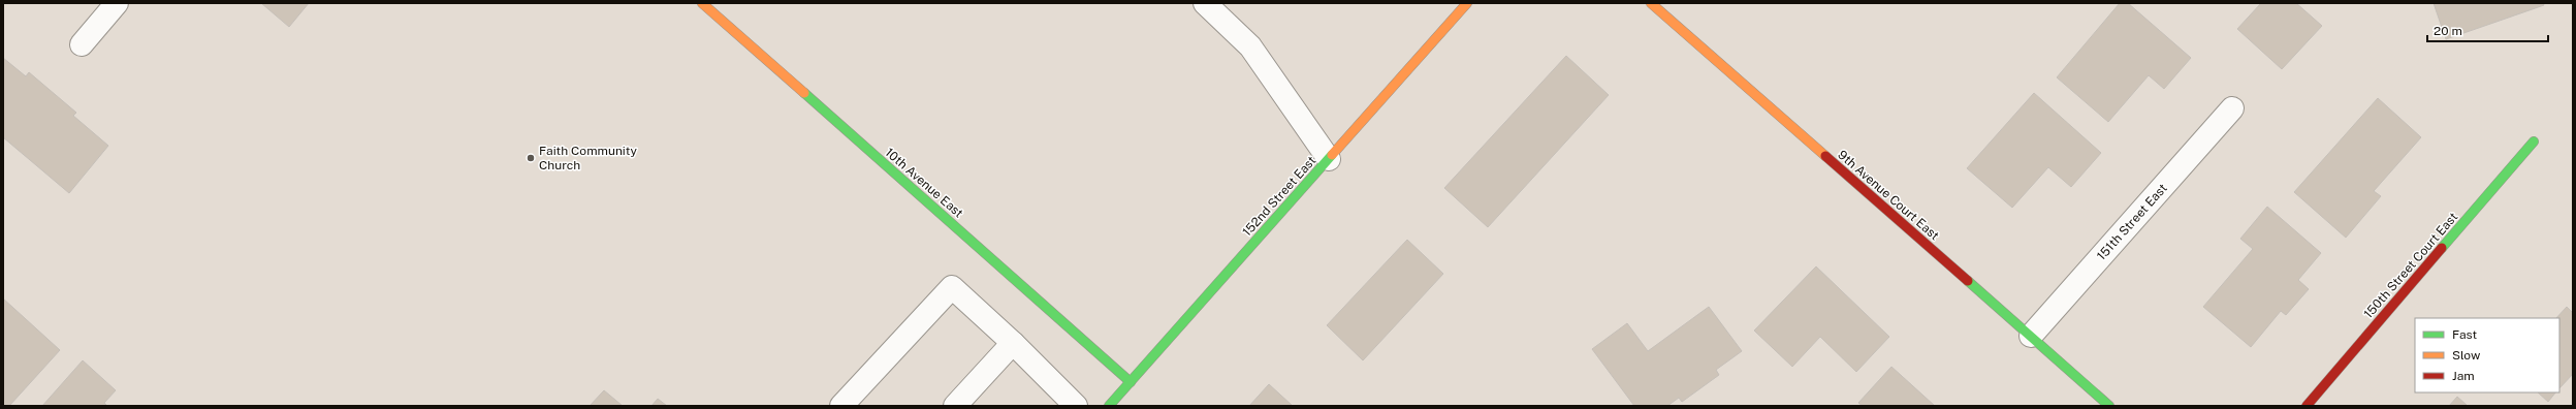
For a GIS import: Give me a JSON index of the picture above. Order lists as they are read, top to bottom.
{
  "streets": {
    "street": [
      "10th Avenue East",
      "9th Avenue Court East",
      "152nd Street East",
      "151th Street East",
      "150th Street Court East"
    ]
  },
  "crossings": [
    ["10th Avenue East", "152nd Street East"],
    ["9th Avenue Court East", "151th Street East"]
  ],
  "places": ["Faith Community Church"],
  "legend": ["Fast", "Slow", "Jam"],
  "scale_bar": "20 m"
}
